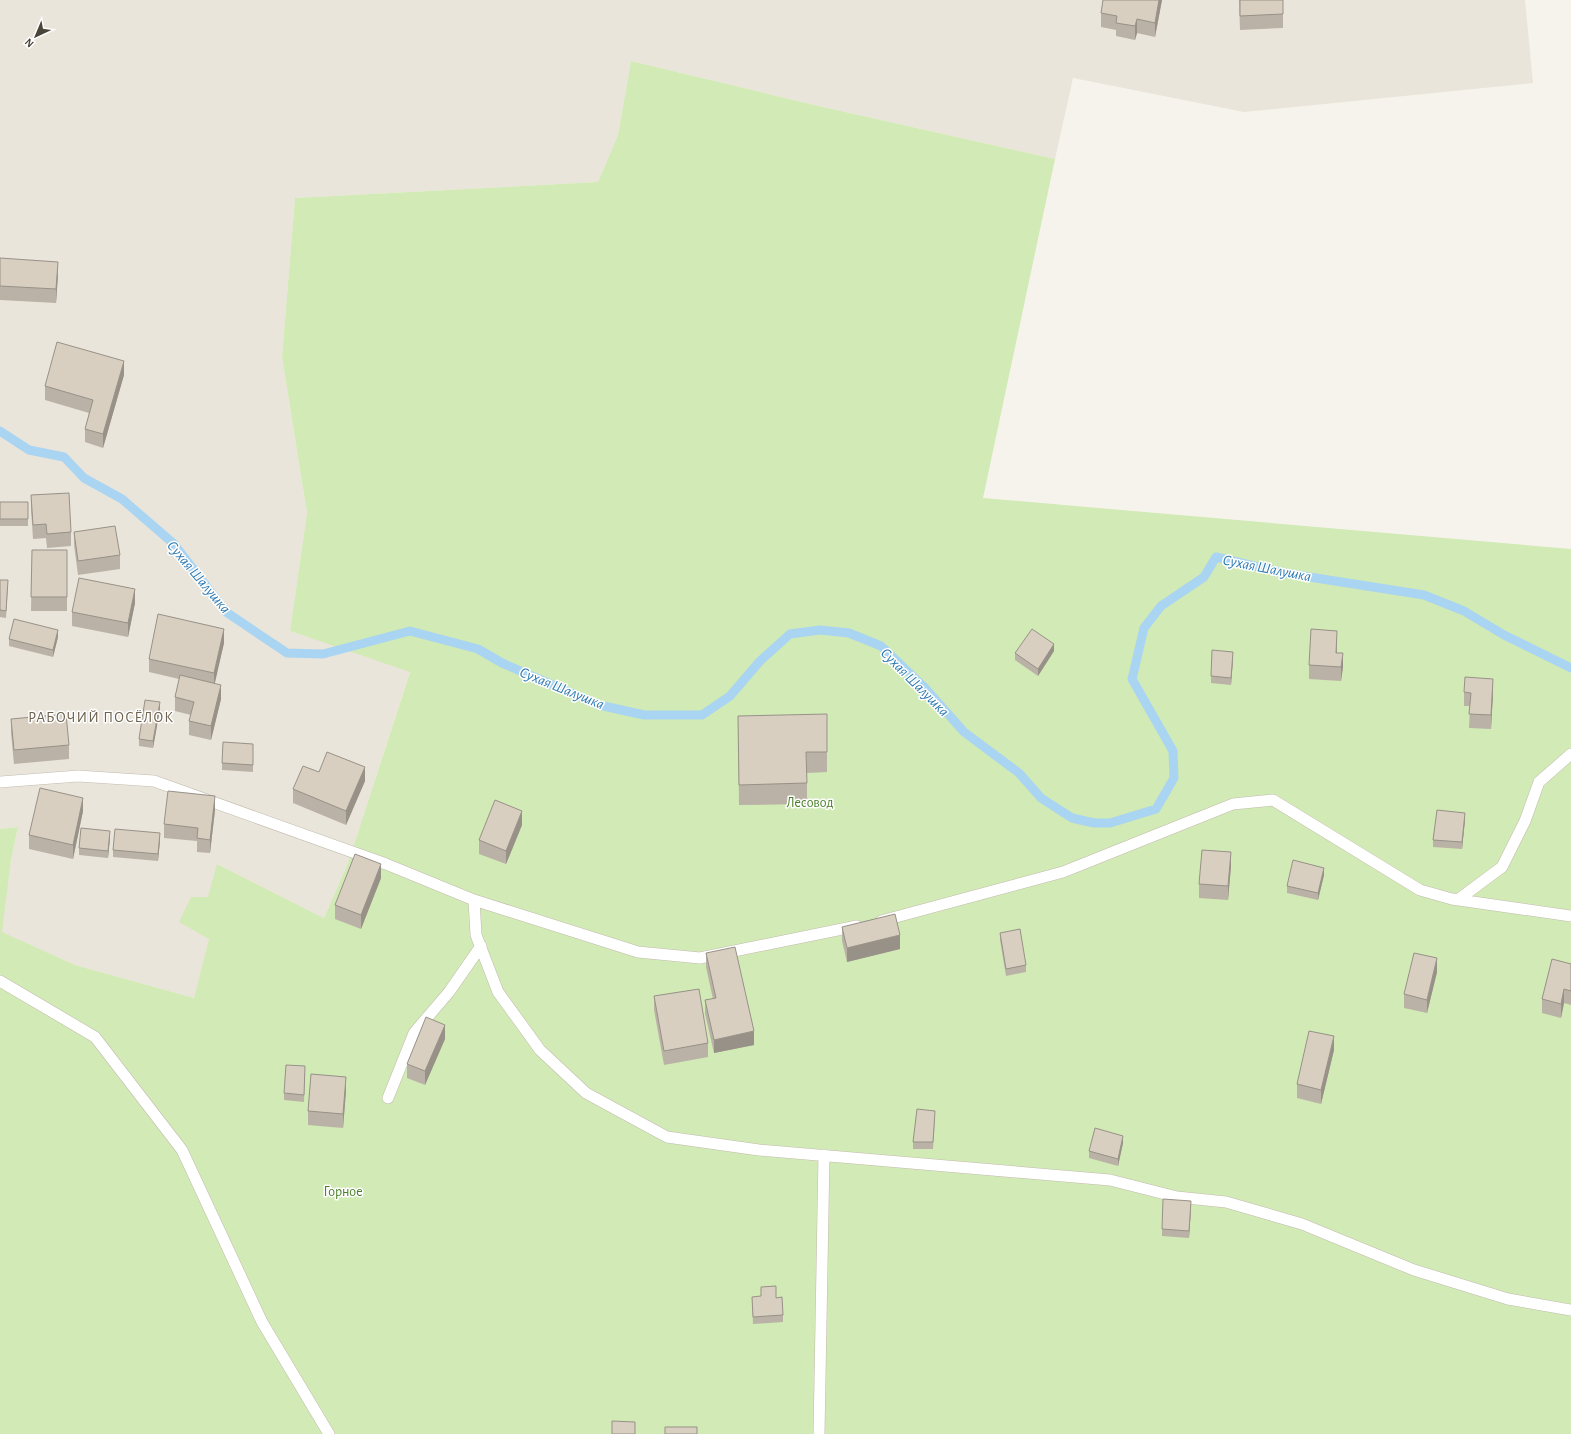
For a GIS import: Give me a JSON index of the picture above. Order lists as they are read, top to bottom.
{
  "districts": ["РАБОЧИЙ ПОСЁЛОК"],
  "water": ["Сухая Шалушка"],
  "parks": ["Лесовод", "Горное"],
  "north": "bottom left"
}
